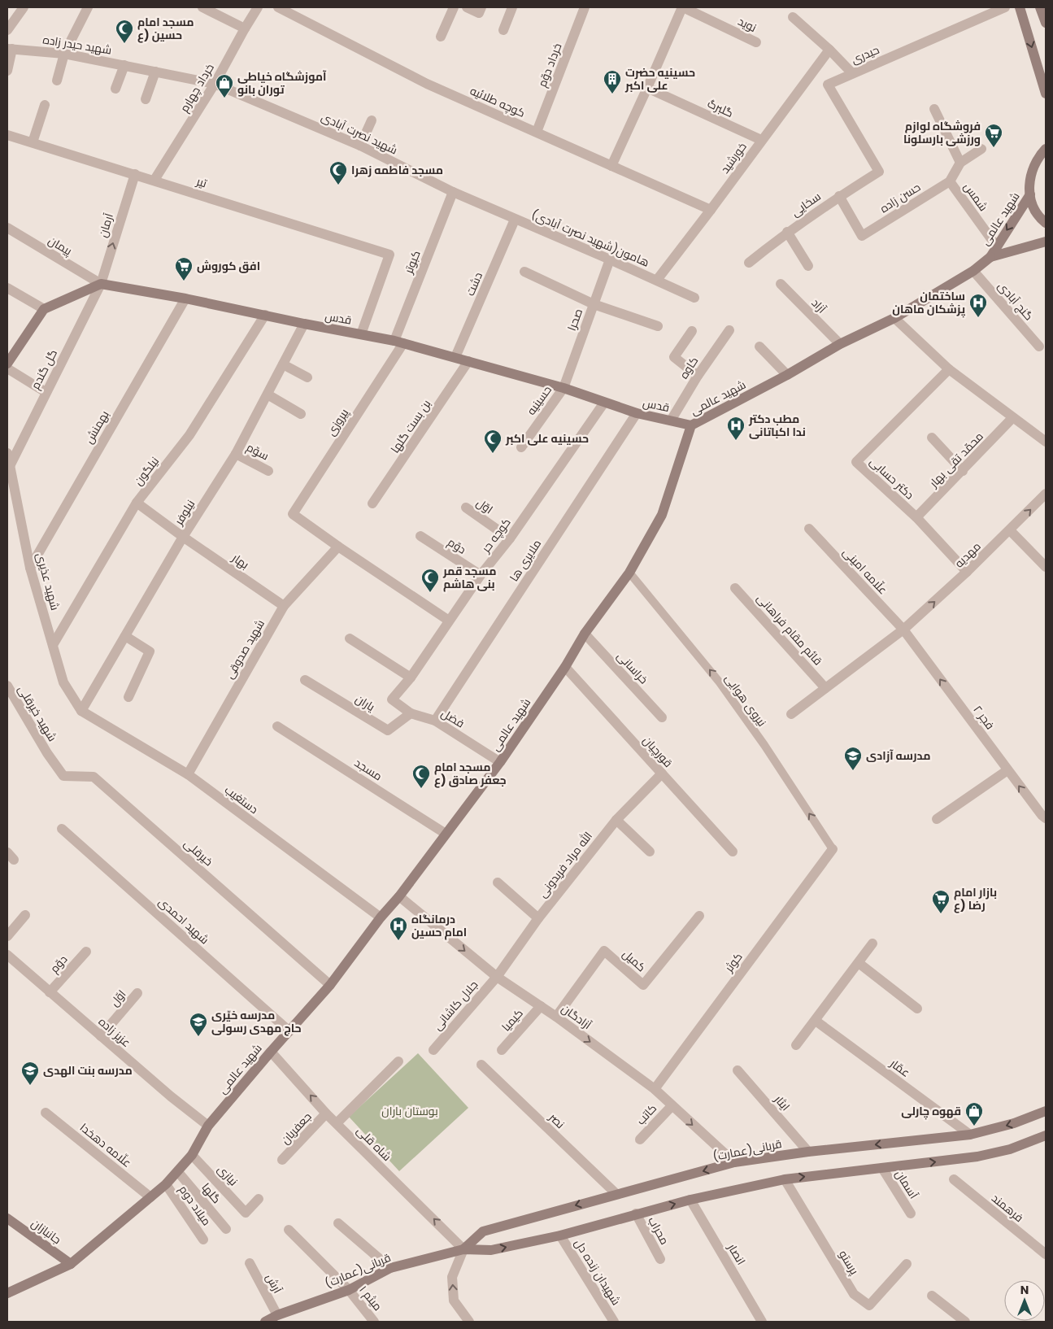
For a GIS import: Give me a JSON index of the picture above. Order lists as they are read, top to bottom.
{
  "streets": {
    "main road": [
      "شهید عالمی",
      "قدس",
      "(عمارت)قربانی",
      "جانبازان"
    ],
    "street": [
      "نوید",
      "شهید حیدر زاده",
      "حیدری",
      "خرداد دوّم",
      "خرداد چهارم",
      "کوچه طلائیه",
      "گلبرگ",
      "شهید نصرت آبادی",
      "خورشید",
      "تیر",
      "شمس",
      "حسن زاده",
      "سخایی",
      "آرمان",
      "(شهید نصرت آبادی)هامون",
      "پیمان",
      "کبوتر",
      "دشت",
      "گنج آبادی",
      "آزاد",
      "صحرا",
      "کاوه",
      "گل گندم",
      "حسینیه",
      "پیروزی",
      "بن بست گلها",
      "بهمنش",
      "سوّم",
      "محمّد تقی بهار",
      "نیلگون",
      "دکتر حسابی",
      "اوّل",
      "نیلوفر",
      "کوچه حر",
      "دوّم",
      "مهدیه",
      "ملایری ها",
      "بهار",
      "علّامه امینی",
      "شهید عذیری",
      "قائم مقام فراهانی",
      "شهید صدوقی",
      "خراسانی",
      "یاران",
      "شهید خیرقلی",
      "فجر ۲",
      "فضل",
      "قورچیان",
      "مسجد",
      "دستغیب",
      "خیرقلی",
      "الله مراد فریدونی",
      "شهید احمدی",
      "کمیل",
      "کوثر",
      "جلال کاشانی",
      "آزادگان",
      "کیمیا",
      "عزیز زاده",
      "عمّار",
      "ایثار",
      "کاتب",
      "نصر",
      "جعفریان",
      "شاه قلی",
      "علّامه دهخدا",
      "نیازی",
      "آسمان",
      "گلها",
      "میلاد دوم",
      "فرهمند",
      "محراب",
      "انصار",
      "پرستو",
      "شهیدان زنده دل",
      "آرش",
      "میثم ۱"
    ],
    "lane": ["نیروی هوایی"]
  },
  "crossings": [
    ["شهید حیدر زاده", "خرداد چهارم"],
    ["شهید حیدر زاده", "شهید نصرت آبادی"],
    ["حیدری", "سخایی"],
    ["خرداد دوّم", "کوچه طلائیه"],
    ["خرداد چهارم", "شهید نصرت آبادی"],
    ["خرداد چهارم", "تیر"],
    ["کوچه طلائیه", "خورشید"],
    ["گلبرگ", "خورشید"],
    ["شهید نصرت آبادی", "(شهید نصرت آبادی)هامون"],
    ["شهید نصرت آبادی", "کبوتر"],
    ["شهید نصرت آبادی", "دشت"],
    ["خورشید", "(شهید نصرت آبادی)هامون"],
    ["تیر", "آرمان"],
    ["تیر", "قدس"],
    ["شمس", "حسن زاده"],
    ["شمس", "شهید عالمی"],
    ["حسن زاده", "سخایی"],
    ["شهید عالمی", "گنج آبادی"],
    ["شهید عالمی", "آزاد"],
    ["شهید عالمی", "قدس"],
    ["شهید عالمی", "خراسانی"],
    ["شهید عالمی", "نیروی هوایی"],
    ["شهید عالمی", "فضل"],
    ["شهید عالمی", "قورچیان"],
    ["شهید عالمی", "مسجد"],
    ["شهید عالمی", "دستغیب"],
    ["شهید عالمی", "خیرقلی"],
    ["شهید عالمی", "شهید احمدی"],
    ["شهید عالمی", "آزادگان"],
    ["شهید عالمی", "عزیز زاده"],
    ["شهید عالمی", "شاه قلی"],
    ["شهید عالمی", "علّامه دهخدا"],
    ["شهید عالمی", "نیازی"],
    ["شهید عالمی", "گلها"],
    ["شهید عالمی", "میلاد دوم"],
    ["شهید عالمی", "جانبازان"],
    ["آرمان", "پیمان"],
    ["آرمان", "قدس"],
    ["آرمان", "گل گندم"],
    ["(شهید نصرت آبادی)هامون", "دشت"],
    ["(شهید نصرت آبادی)هامون", "صحرا"],
    ["پیمان", "قدس"],
    ["پیمان", "گل گندم"],
    ["کبوتر", "قدس"],
    ["کبوتر", "پیروزی"],
    ["دشت", "قدس"],
    ["قدس", "صحرا"],
    ["قدس", "کاوه"],
    ["قدس", "گل گندم"],
    ["قدس", "حسینیه"],
    ["قدس", "پیروزی"],
    ["قدس", "بن بست گلها"],
    ["قدس", "بهمنش"],
    ["قدس", "نیلگون"],
    ["قدس", "نیلوفر"],
    ["قدس", "کوچه حر"],
    ["قدس", "ملایری ها"],
    ["صحرا", "حسینیه"],
    ["گل گندم", "شهید عذیری"],
    ["پیروزی", "شهید صدوقی"],
    ["بهمنش", "شهید عذیری"],
    ["سوّم", "نیلوفر"],
    ["محمّد تقی بهار", "دکتر حسابی"],
    ["نیلگون", "بهار"],
    ["نیلگون", "شهید عذیری"],
    ["دکتر حسابی", "مهدیه"],
    ["اوّل", "کوچه حر"],
    ["اوّل", "عزیز زاده"],
    ["نیلوفر", "بهار"],
    ["نیلوفر", "شهید عذیری"],
    ["نیلوفر", "دستغیب"],
    ["کوچه حر", "دوّم"],
    ["کوچه حر", "فضل"],
    ["دوّم", "عزیز زاده"],
    ["مهدیه", "علّامه امینی"],
    ["مهدیه", "قائم مقام فراهانی"],
    ["مهدیه", "فجر ۲"],
    ["ملایری ها", "فضل"],
    ["بهار", "شهید صدوقی"],
    ["علّامه امینی", "فجر ۲"],
    ["شهید عذیری", "دستغیب"],
    ["شهید صدوقی", "دستغیب"],
    ["نیروی هوایی", "کوثر"],
    ["یاران", "فضل"],
    ["شهید خیرقلی", "خیرقلی"],
    ["قورچیان", "الله مراد فریدونی"],
    ["الله مراد فریدونی", "جلال کاشانی"],
    ["الله مراد فریدونی", "آزادگان"],
    ["کمیل", "آزادگان"],
    ["کوثر", "آزادگان"],
    ["جلال کاشانی", "آزادگان"],
    ["آزادگان", "کیمیا"],
    ["آزادگان", "کاتب"],
    ["آزادگان", "(عمارت)قربانی"],
    ["عمّار", "(عمارت)قربانی"],
    ["ایثار", "(عمارت)قربانی"],
    ["نصر", "(عمارت)قربانی"],
    ["جعفریان", "شاه قلی"],
    ["شاه قلی", "(عمارت)قربانی"],
    ["(عمارت)قربانی", "آسمان"],
    ["(عمارت)قربانی", "محراب"],
    ["(عمارت)قربانی", "انصار"],
    ["(عمارت)قربانی", "پرستو"],
    ["(عمارت)قربانی", "شهیدان زنده دل"],
    ["(عمارت)قربانی", "آرش"],
    ["(عمارت)قربانی", "میثم ۱"]
  ],
  "one_way": [
    "آرمان",
    "مهدیه",
    "نیروی هوایی",
    "فجر ۲",
    "آزادگان",
    "شاه قلی"
  ],
  "parks": ["بوستان باران"],
  "places": {
    "mosque": [
      "مسجد امام حسین (ع",
      "مسجد فاطمه زهرا",
      "حسینیه علی اکبر",
      "مسجد قمر بنی هاشم",
      "مسجد امام جعفر صادق (ع"
    ],
    "building": ["حسینیه حضرت علی اکبر"],
    "shop": ["آموزشگاه خیاطی توران بانو", "قهوه چارلی"],
    "supermarket": ["فروشگاه لوازم ورزشی بارسلونا", "افق کوروش", "بازار امام رضا (ع"],
    "hospital": ["ساختمان پزشکان ماهان", "مطب دکتر ندا اکباتانی", "درمانگاه امام حسین"],
    "school or university": ["مدرسه آزادی", "مدرسه خیّری حاج مهدی رسولی", "مدرسه بنت الهدی"]
  },
  "north": "top"
}
